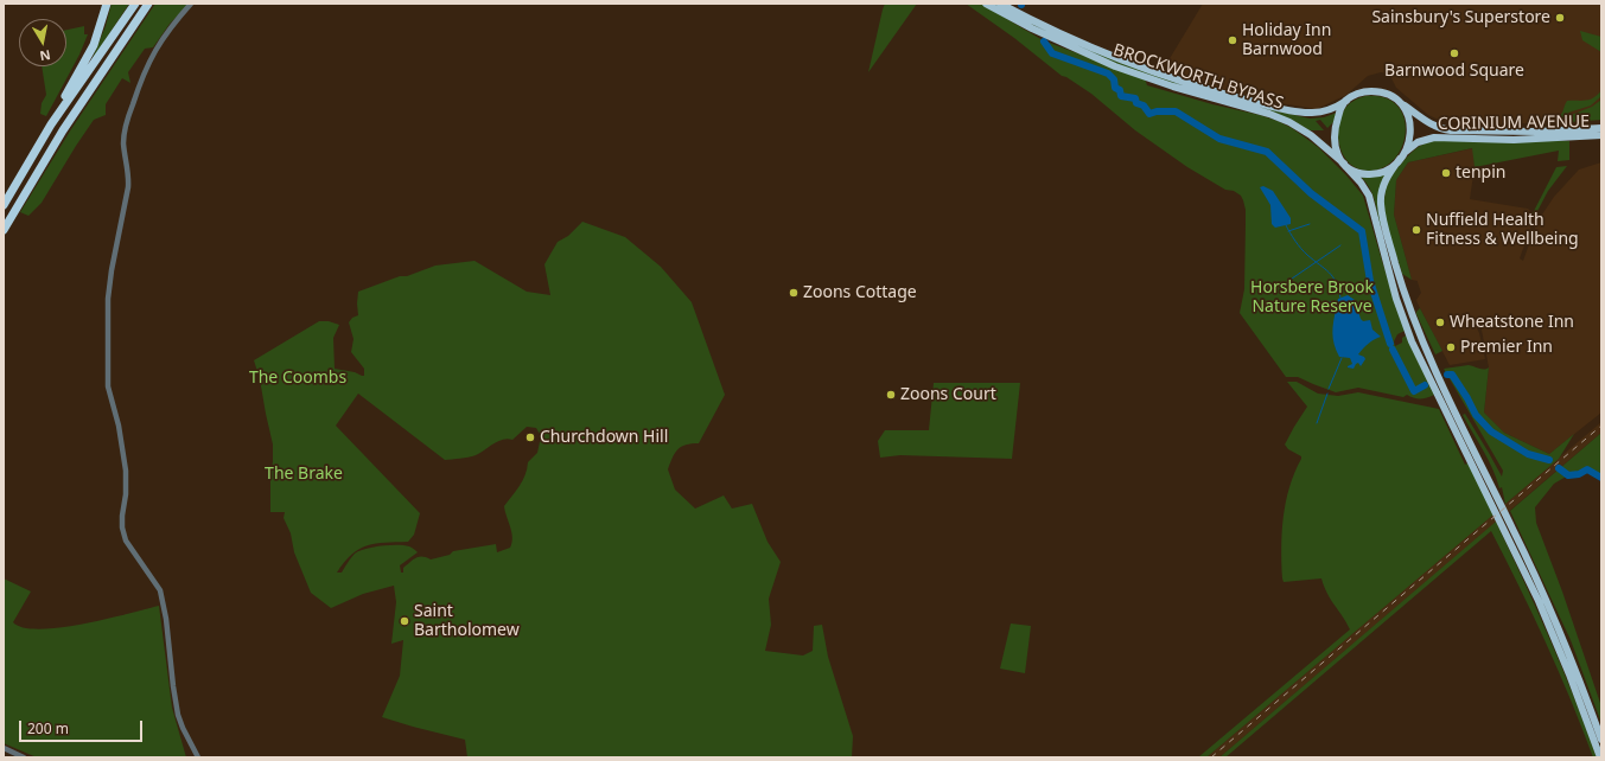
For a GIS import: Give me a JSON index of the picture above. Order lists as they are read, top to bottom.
{
  "streets": {
    "highway": ["BROCKWORTH BYPASS", "CORINIUM AVENUE"]
  },
  "crossings": [
    ["BROCKWORTH BYPASS", "CORINIUM AVENUE"]
  ],
  "parks": ["Horsbere Brook Nature Reserve", "The Coombs", "The Brake"],
  "places": [
    "Sainsbury's Superstore",
    "Holiday Inn Barnwood",
    "Barnwood Square",
    "tenpin",
    "Nuffield Health Fitness & Wellbeing",
    "Zoons Cottage",
    "Wheatstone Inn",
    "Premier Inn",
    "Zoons Court",
    "Churchdown Hill",
    "Saint Bartholomew"
  ],
  "scale_bar": "200 m",
  "north": "bottom"
}
